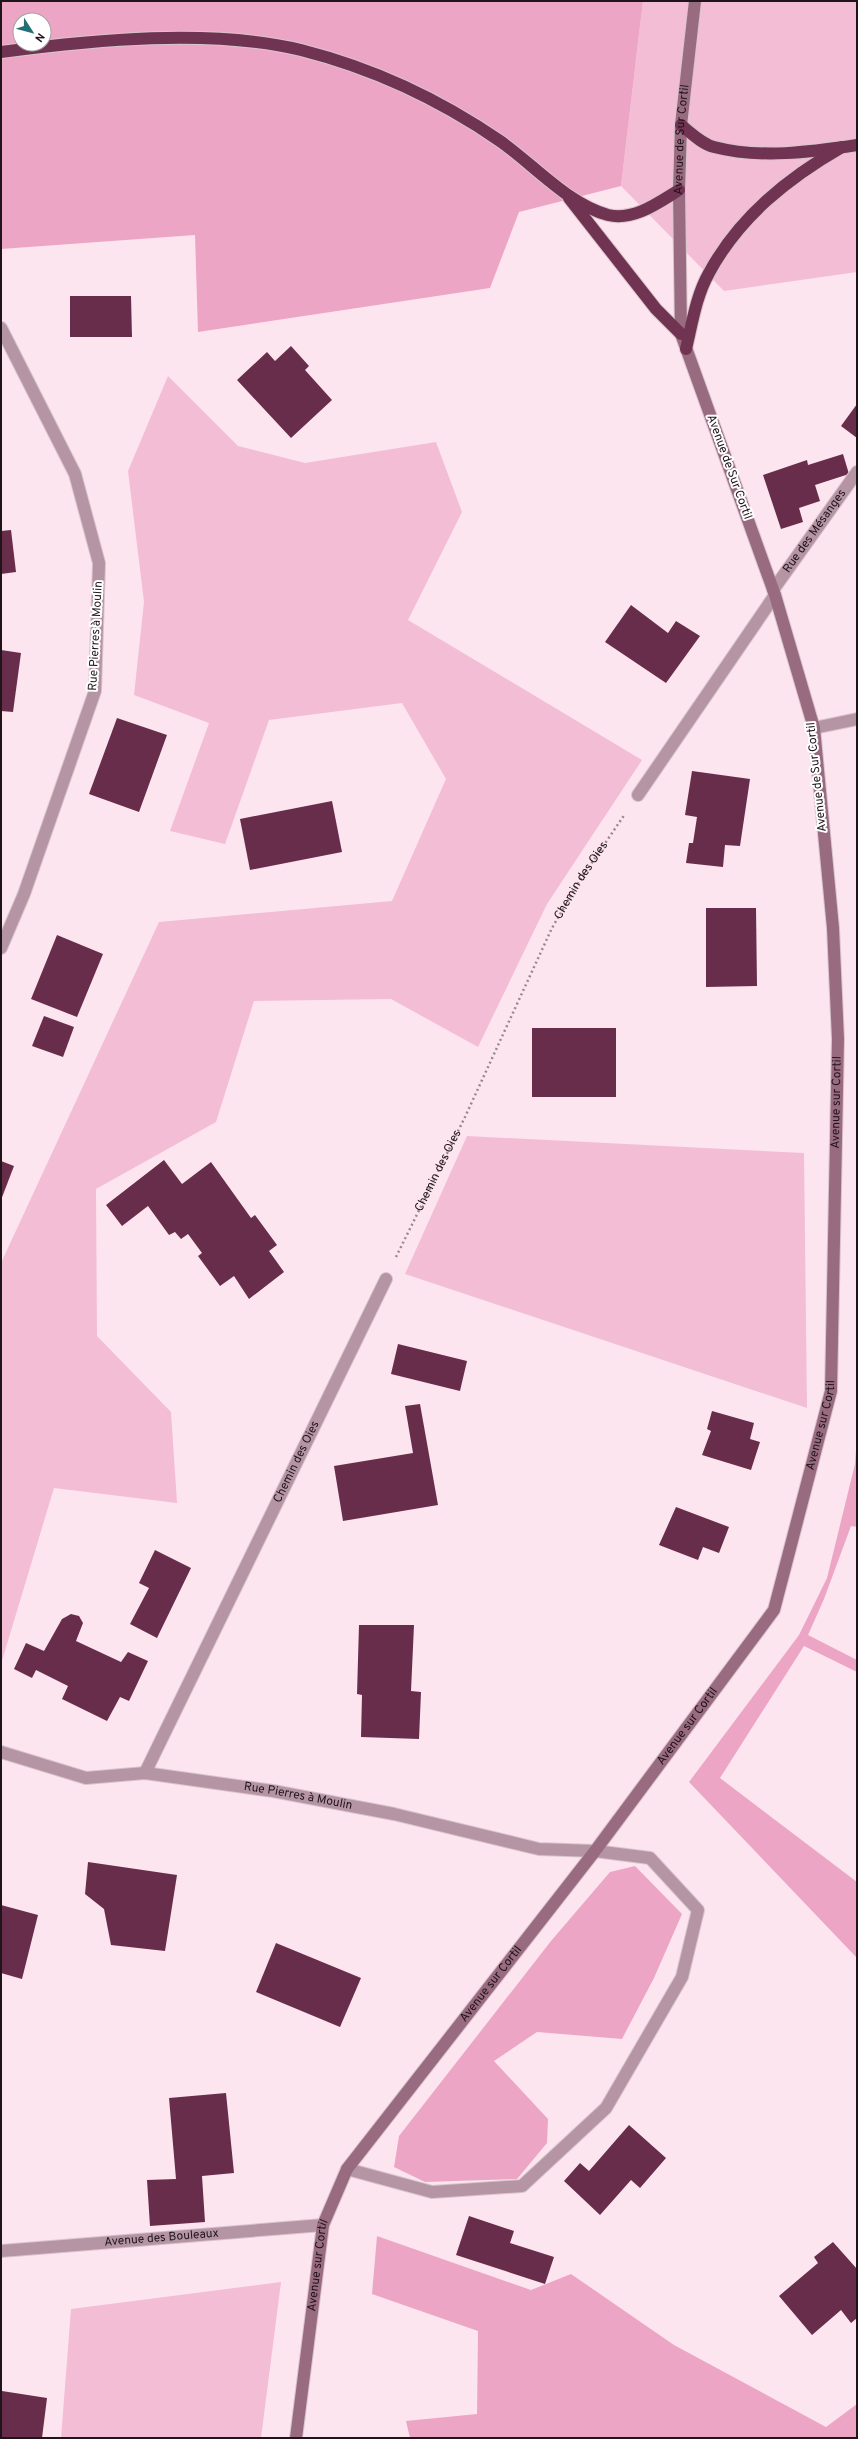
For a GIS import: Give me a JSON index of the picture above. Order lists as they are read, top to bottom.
{
  "streets": {
    "main road": ["Avenue de Sur Cortil", "Avenue sur Cortil"],
    "street": [
      "Rue des Mésanges",
      "Rue Pierres à Moulin",
      "Chemin des Oies",
      "Avenue des Bouleaux"
    ]
  },
  "crossings": [
    ["Avenue de Sur Cortil", "Rue des Mésanges"],
    ["Avenue de Sur Cortil", "Avenue sur Cortil"],
    ["Rue Pierres à Moulin", "Chemin des Oies"],
    ["Rue Pierres à Moulin", "Avenue sur Cortil"],
    ["Avenue sur Cortil", "Avenue des Bouleaux"]
  ],
  "north": "bottom right"
}
